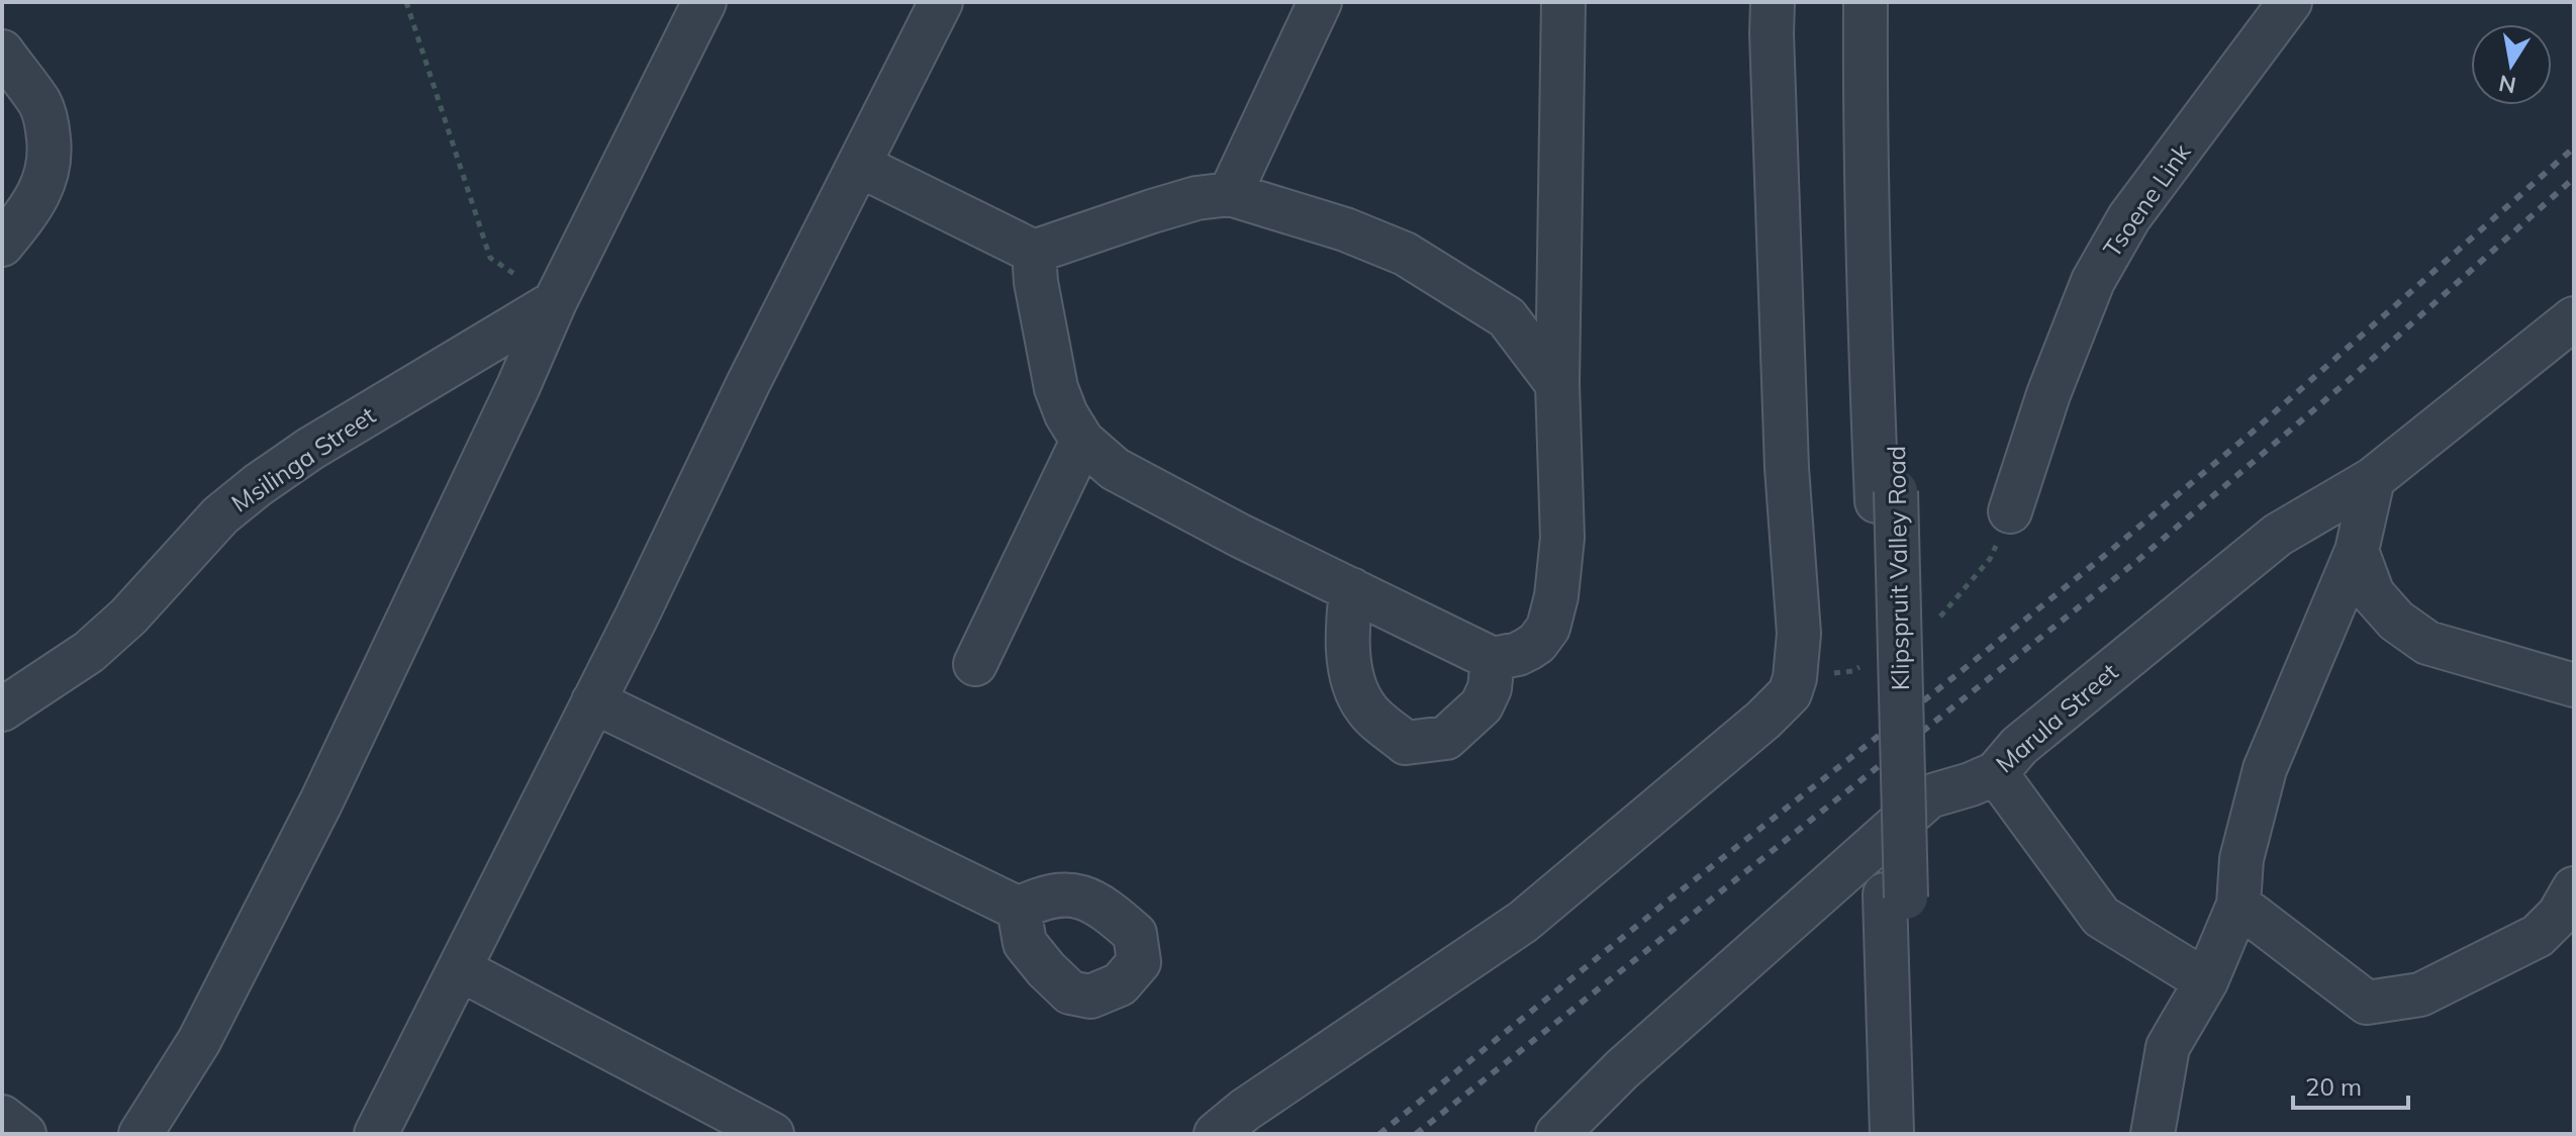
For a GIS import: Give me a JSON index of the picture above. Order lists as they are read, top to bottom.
{
  "streets": {
    "street": [
      "Tsoene Link",
      "Msilinga Street",
      "Klipspruit Valley Road",
      "Marula Street"
    ]
  },
  "scale_bar": "20 m",
  "north": "bottom"
}
